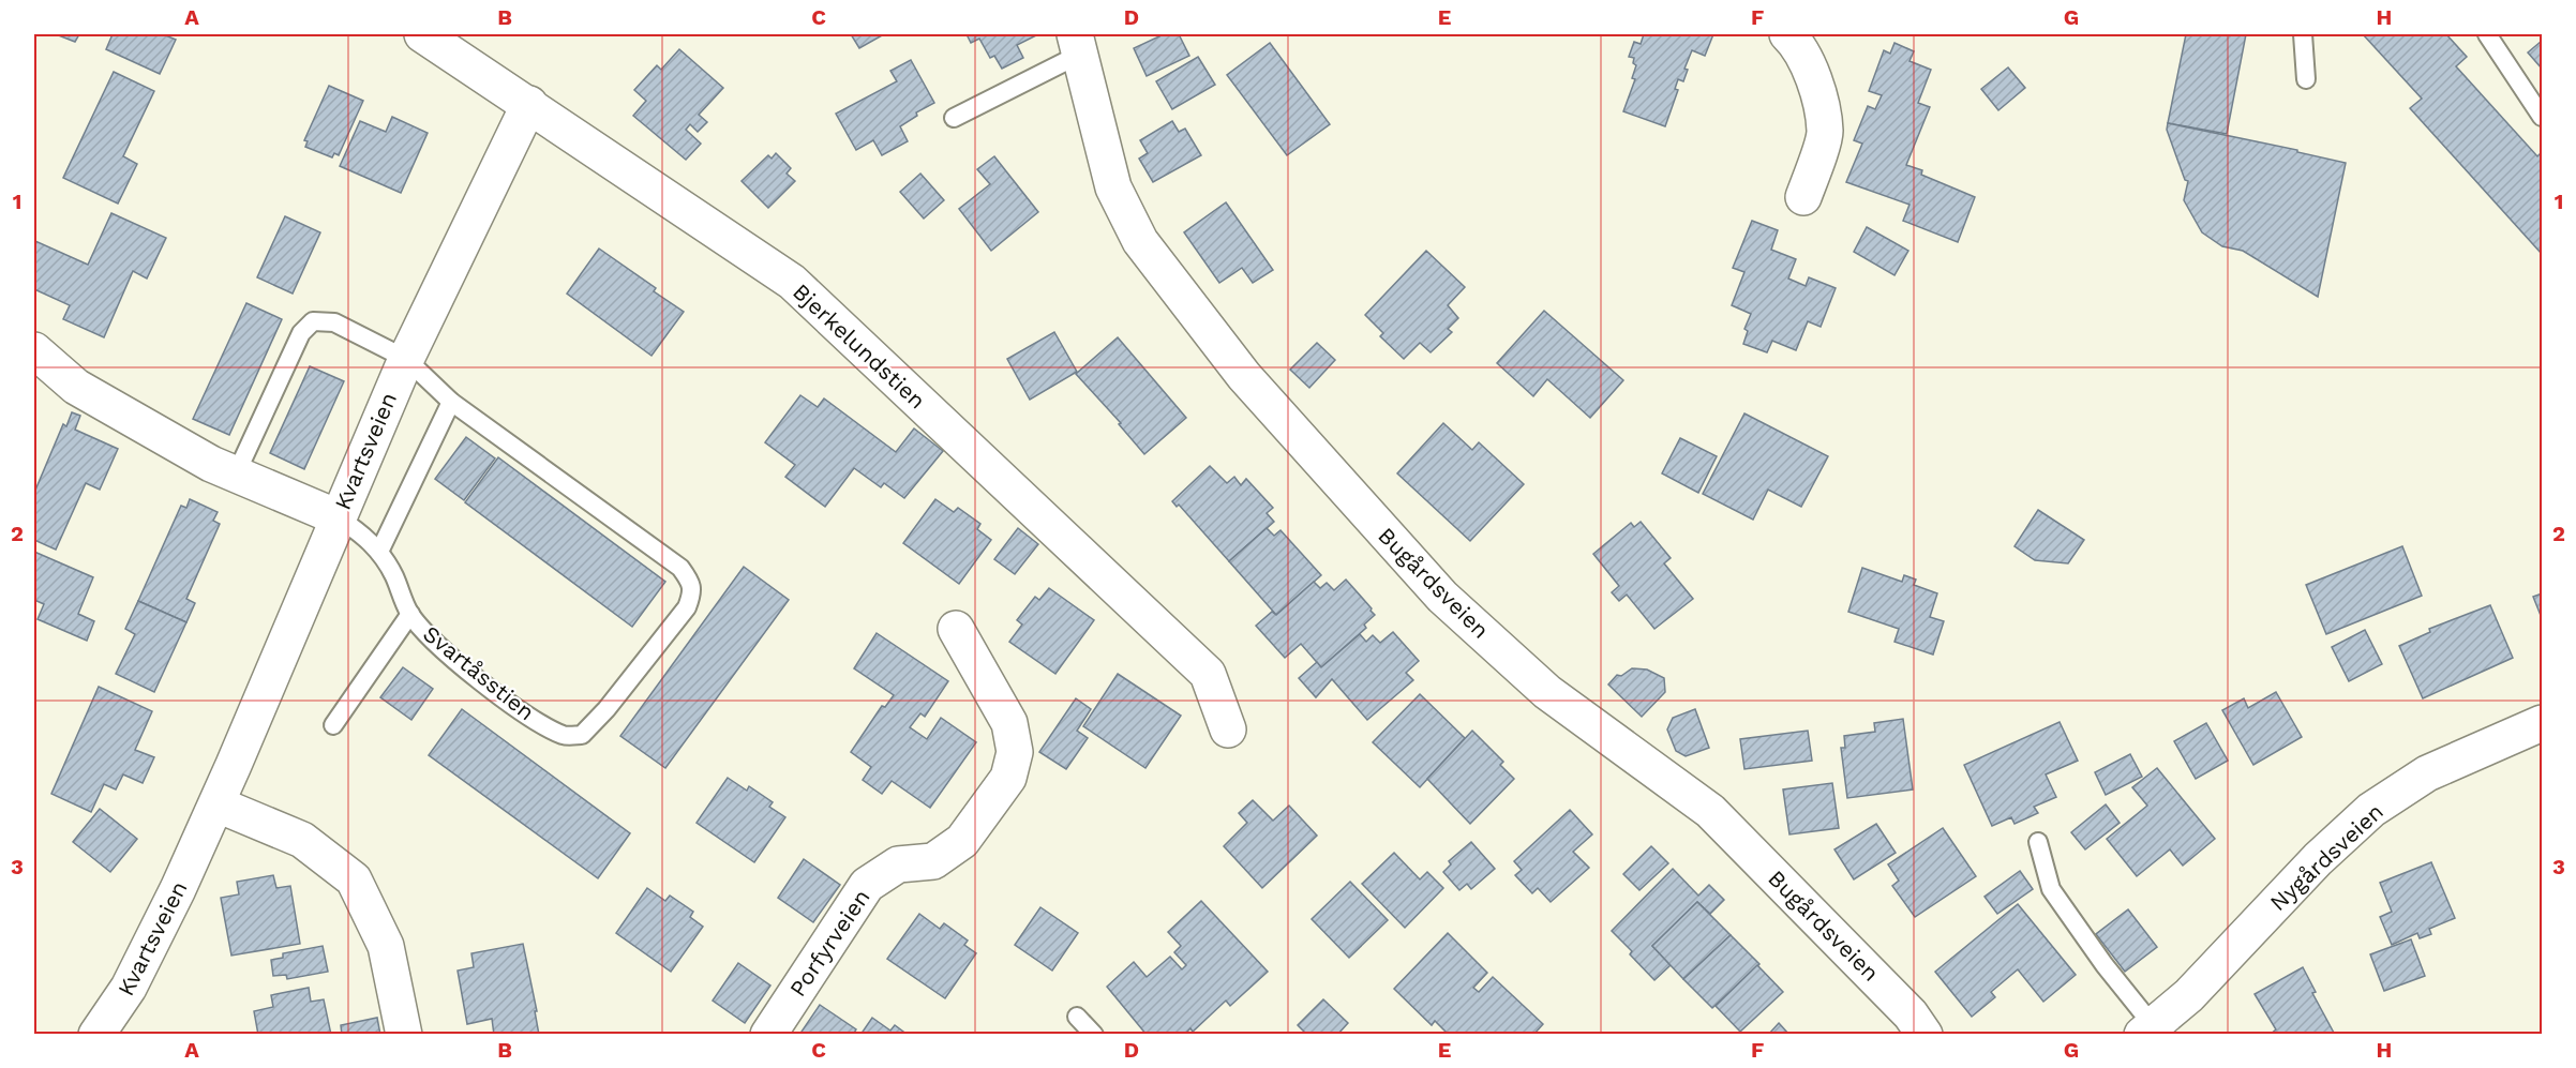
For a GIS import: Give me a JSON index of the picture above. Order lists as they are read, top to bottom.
{
  "streets": {
    "street": [
      "Bjerkelundstien",
      "Kvartsveien",
      "Bugårdsveien",
      "Svartåsstien",
      "Nygårdsveien",
      "Porfyrveien"
    ]
  },
  "crossings": [
    ["Bjerkelundstien", "Kvartsveien"],
    ["Kvartsveien", "Svartåsstien"]
  ],
  "grid": {
    "columns": [
      "A",
      "B",
      "C",
      "D",
      "E",
      "F",
      "G",
      "H"
    ],
    "rows": ["1", "2", "3"]
  }
}
